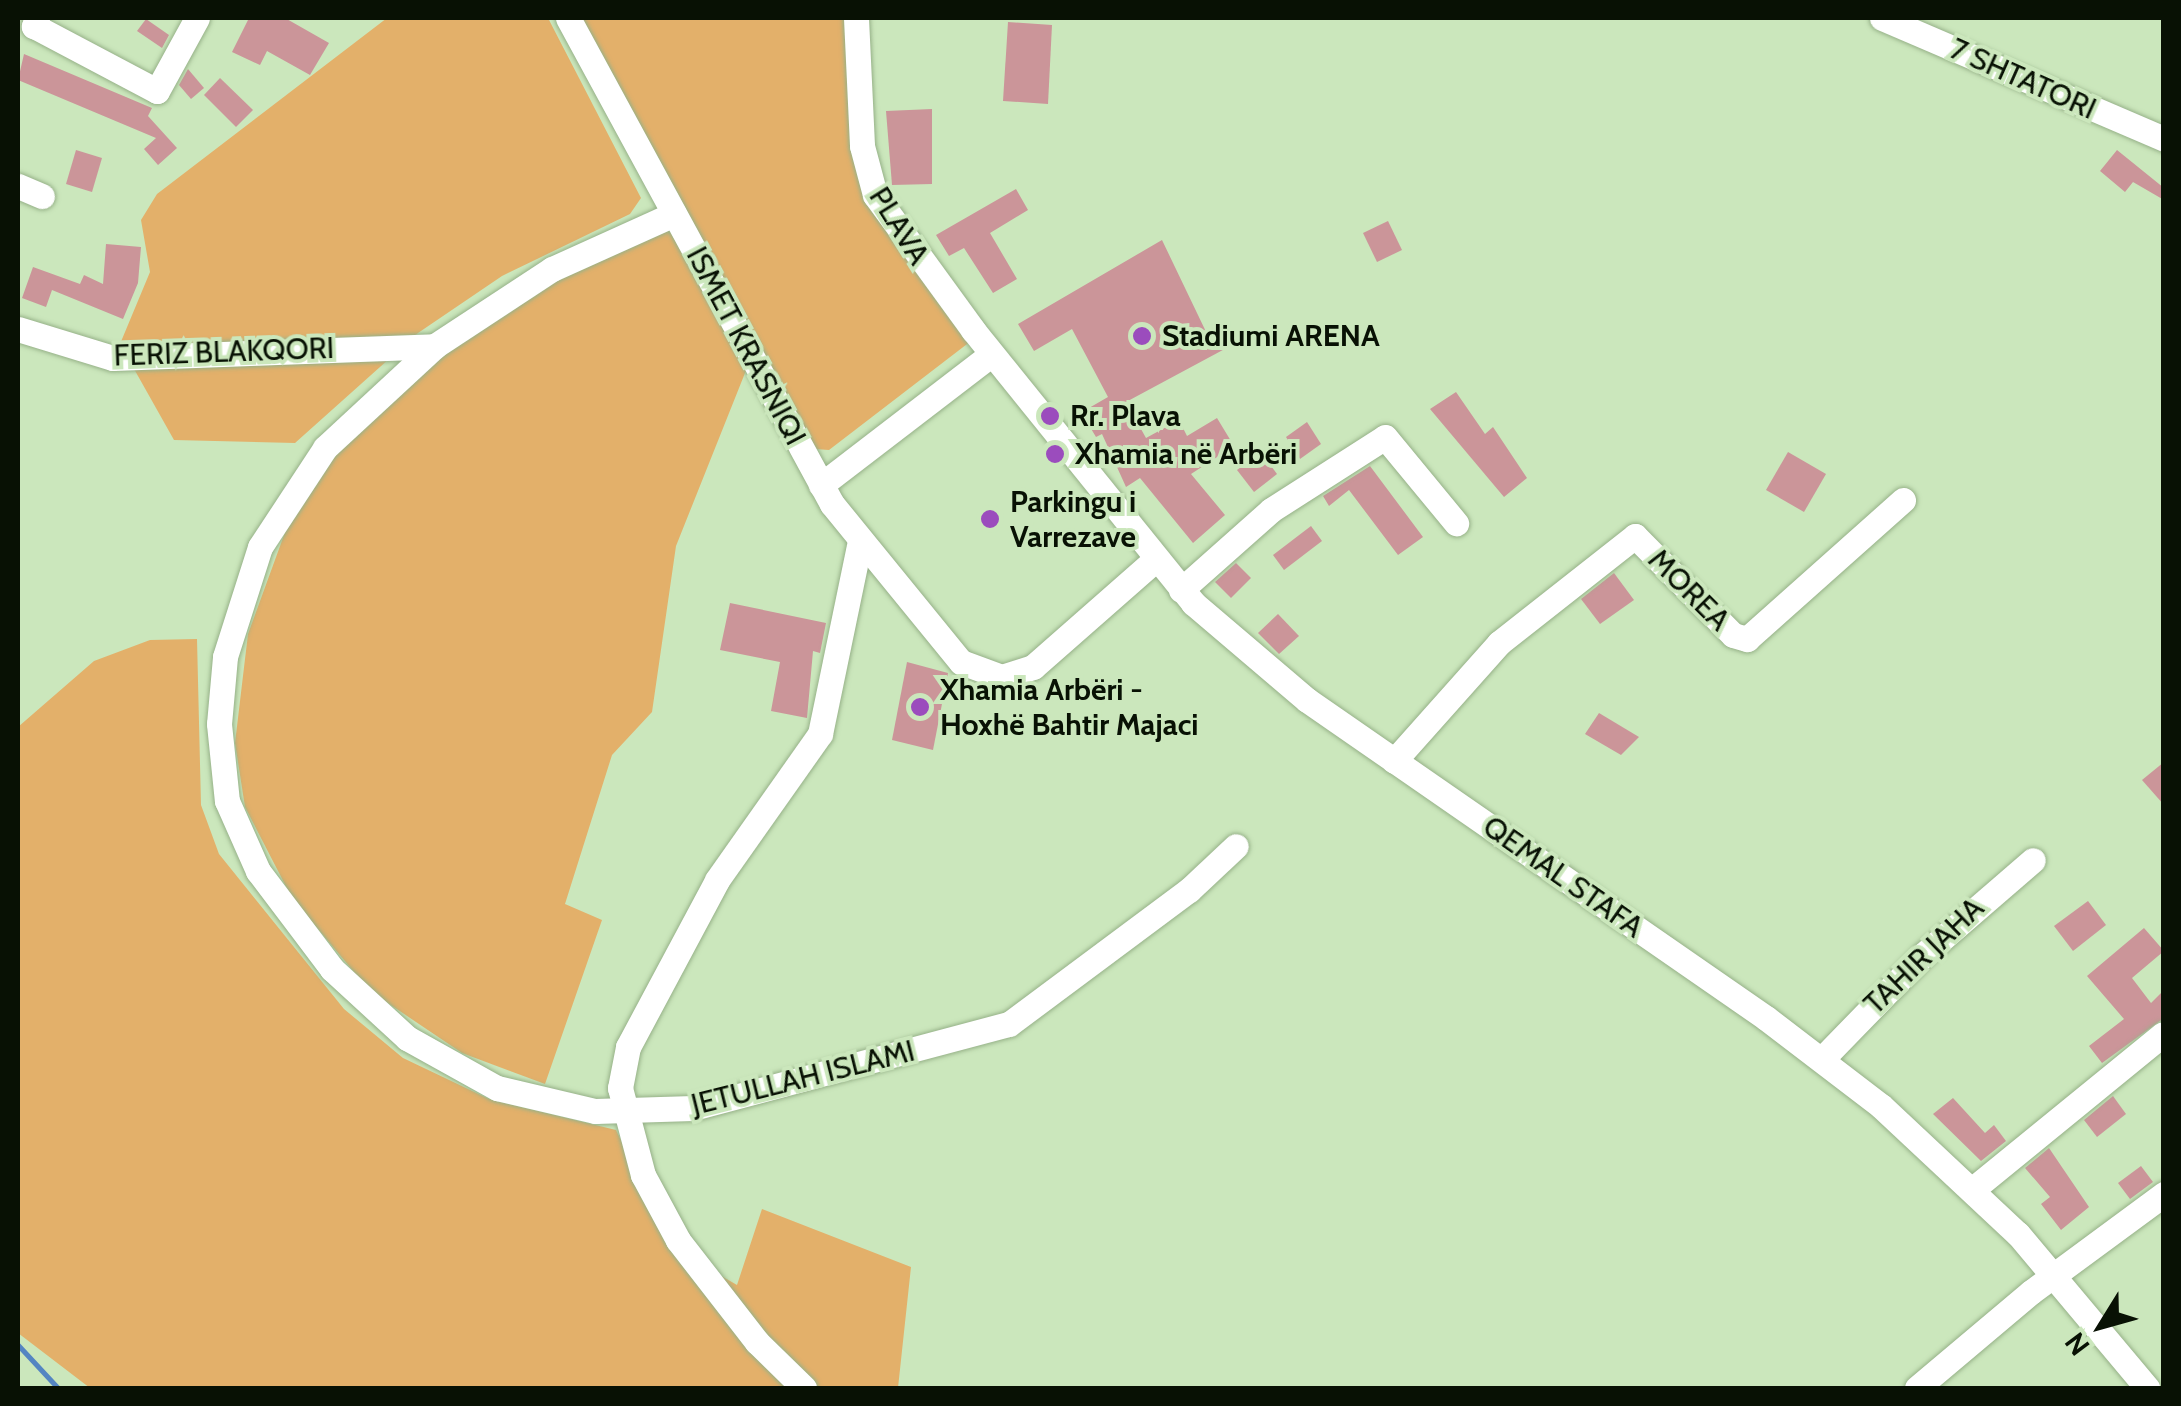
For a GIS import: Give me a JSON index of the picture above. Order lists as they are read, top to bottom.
{
  "streets": {
    "street": [
      "7 SHTATORI",
      "PLAVA",
      "ISMET KRASNIQI",
      "FERIZ BLAKQORI",
      "MOREA",
      "QEMAL STAFA",
      "TAHIR JAHA",
      "JETULLAH ISLAMI"
    ]
  },
  "crossings": [
    ["PLAVA", "QEMAL STAFA"],
    ["ISMET KRASNIQI", "QEMAL STAFA"],
    ["ISMET KRASNIQI", "JETULLAH ISLAMI"],
    ["FERIZ BLAKQORI", "JETULLAH ISLAMI"],
    ["MOREA", "QEMAL STAFA"],
    ["QEMAL STAFA", "TAHIR JAHA"]
  ],
  "places": [
    "Stadiumi ARENA",
    "Rr. Plava",
    "Xhamia në Arbëri",
    "Parkingu i Varrezave",
    "Xhamia Arbëri - Hoxhë Bahtir Majaci"
  ],
  "north": "bottom left"
}
